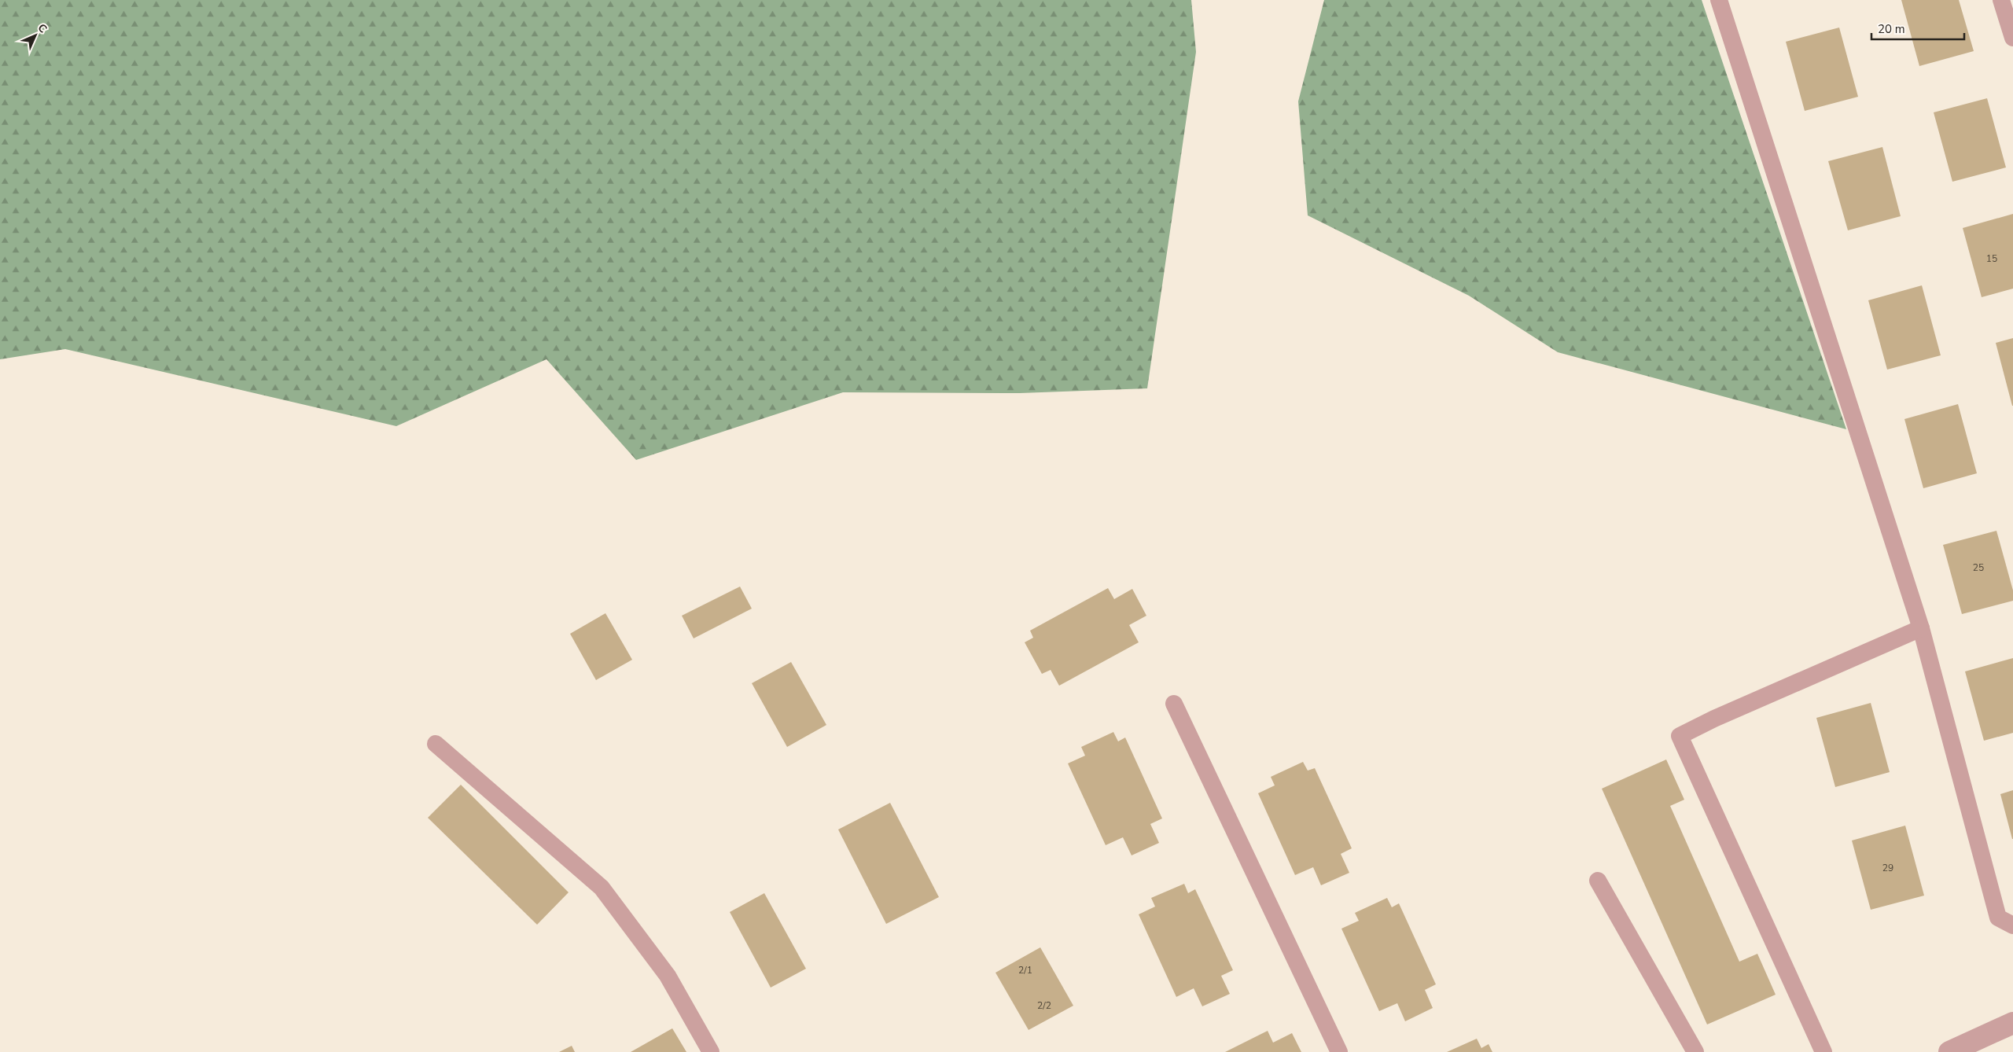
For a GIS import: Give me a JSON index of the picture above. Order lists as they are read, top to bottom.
{
  "house_numbers": [
    "15",
    "25",
    "29",
    "2/1",
    "2/2"
  ],
  "scale_bar": "20 m",
  "north": "top right"
}
